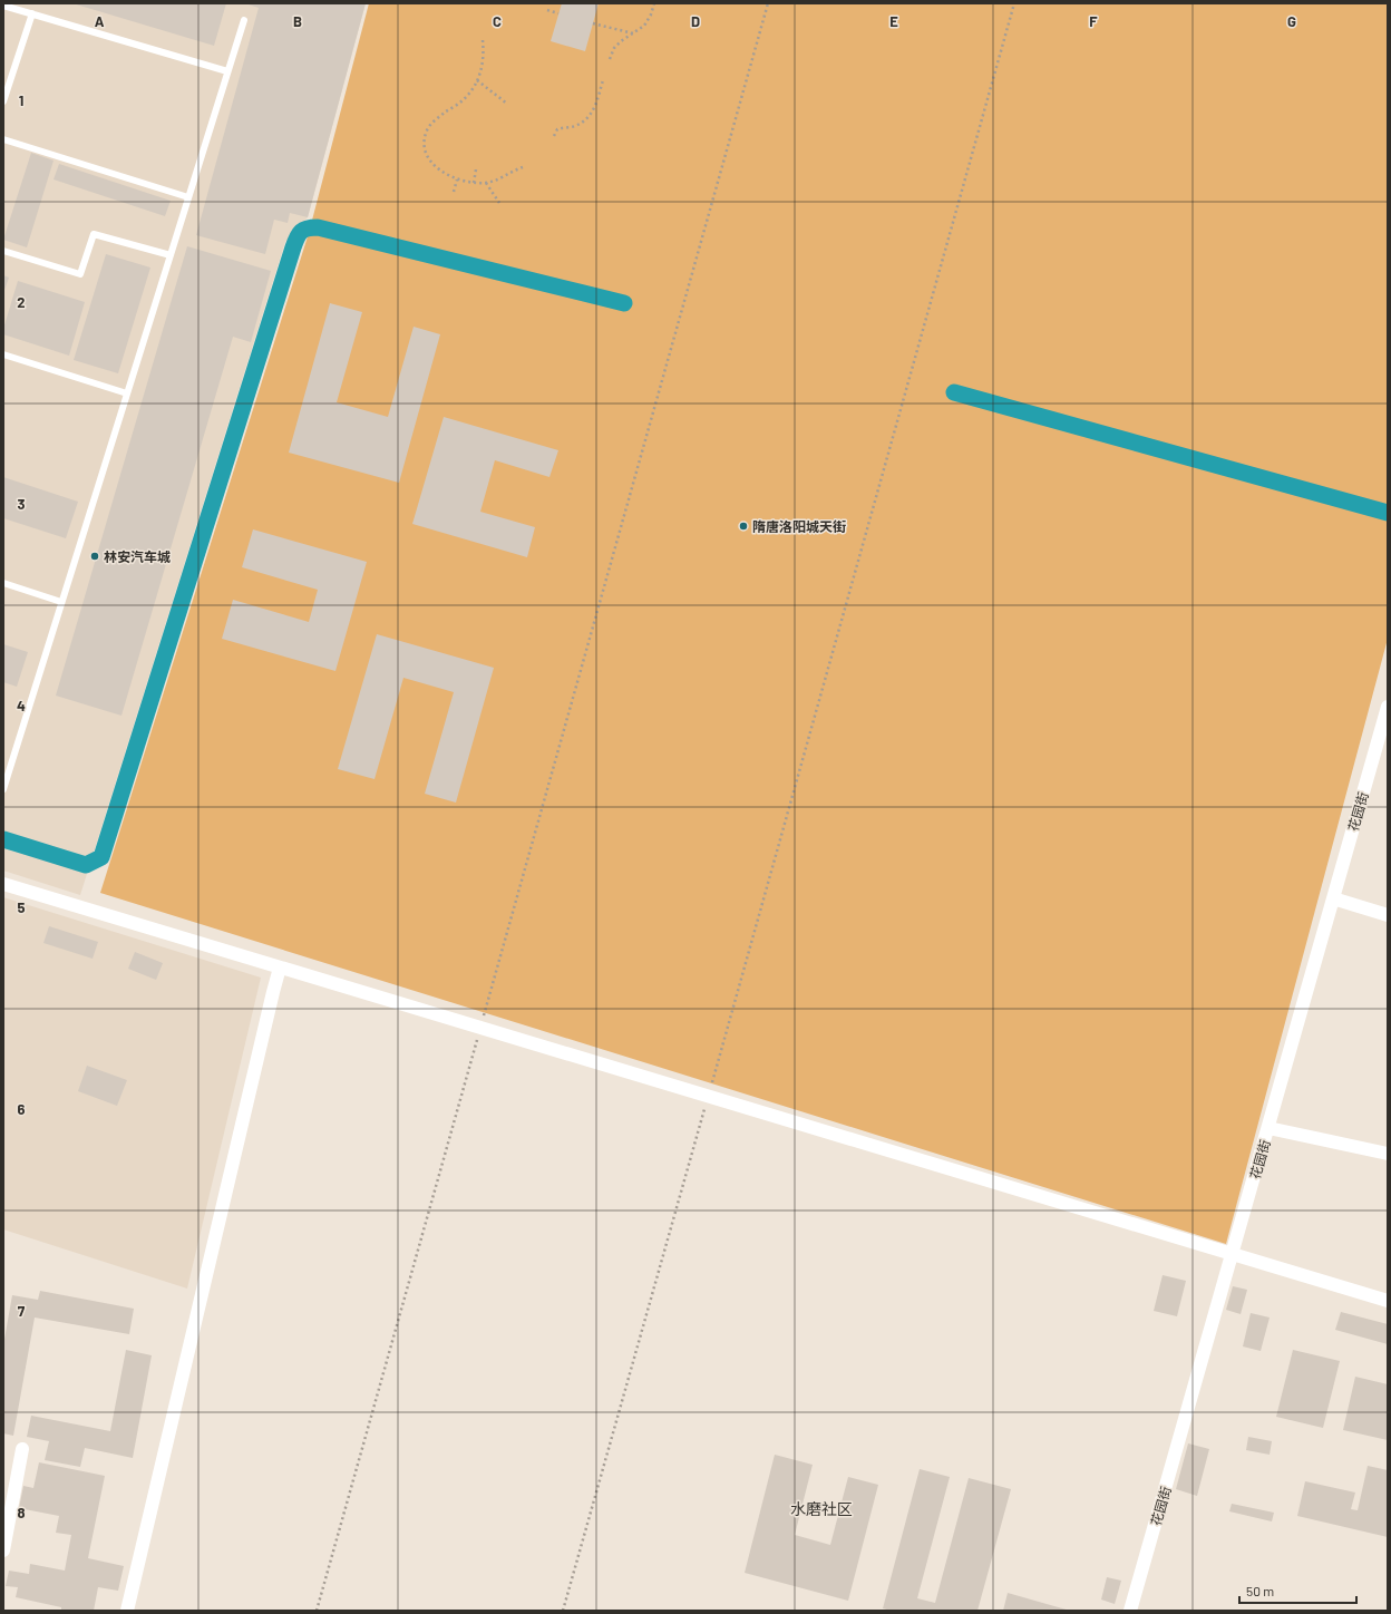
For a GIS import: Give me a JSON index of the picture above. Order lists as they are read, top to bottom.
{
  "streets": {
    "street": ["花园街"]
  },
  "districts": ["水磨社区"],
  "places": ["隋唐洛阳城天街", "林安汽车城"],
  "scale_bar": "50 m",
  "grid": {
    "columns": [
      "A",
      "B",
      "C",
      "D",
      "E",
      "F",
      "G"
    ],
    "rows": [
      "1",
      "2",
      "3",
      "4",
      "5",
      "6",
      "7",
      "8"
    ]
  }
}
